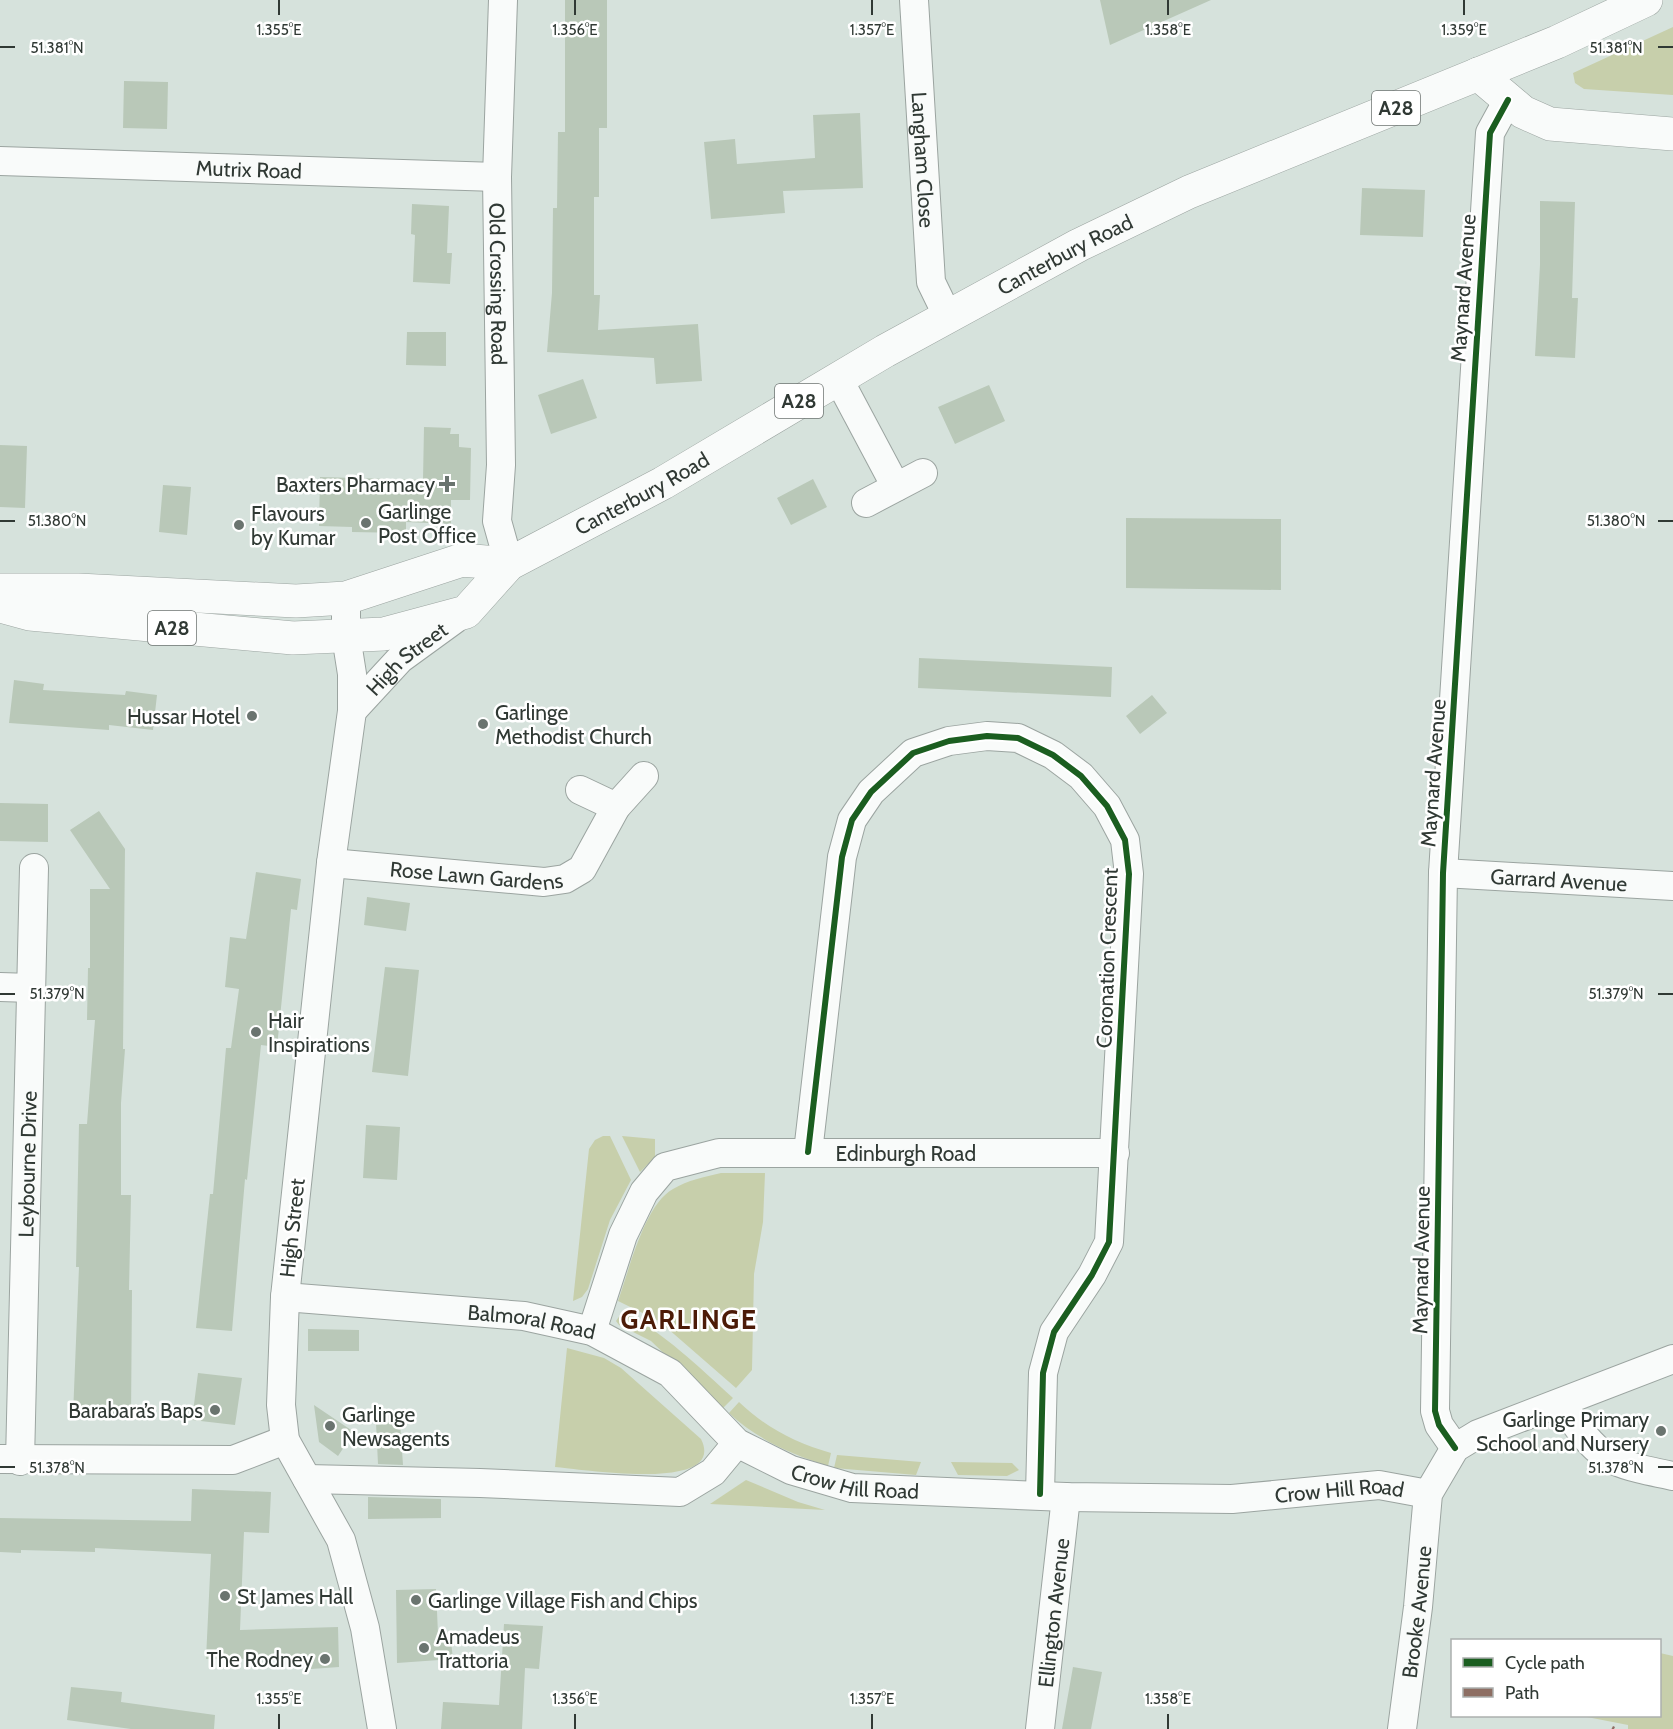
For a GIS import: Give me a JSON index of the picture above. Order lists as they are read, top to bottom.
{
  "streets": {
    "main road": ["A28", "Canterbury Road"],
    "street": [
      "Langham Close",
      "Mutrix Road",
      "Old Crossing Road",
      "Maynard Avenue",
      "High Street",
      "Rose Lawn Gardens",
      "Garrard Avenue",
      "Coronation Crescent",
      "Edinburgh Road",
      "Leybourne Drive",
      "Balmoral Road",
      "Crow Hill Road",
      "Brooke Avenue",
      "Ellington Avenue"
    ]
  },
  "crossings": [
    ["A28", "Canterbury Road"],
    ["A28", "Old Crossing Road"],
    ["A28", "High Street"],
    ["Langham Close", "Canterbury Road"],
    ["Mutrix Road", "Old Crossing Road"],
    ["Canterbury Road", "Old Crossing Road"],
    ["Canterbury Road", "High Street"],
    ["Maynard Avenue", "Garrard Avenue"],
    ["High Street", "Rose Lawn Gardens"],
    ["High Street", "Balmoral Road"],
    ["Coronation Crescent", "Edinburgh Road"],
    ["Coronation Crescent", "Crow Hill Road"],
    ["Coronation Crescent", "Ellington Avenue"],
    ["Edinburgh Road", "Balmoral Road"],
    ["Balmoral Road", "Crow Hill Road"],
    ["Crow Hill Road", "Brooke Avenue"],
    ["Crow Hill Road", "Ellington Avenue"]
  ],
  "districts": ["GARLINGE"],
  "places": {
    "health": ["Baxters Pharmacy"],
    "other": [
      "Garlinge Post Office",
      "Flavours by Kumar",
      "Hussar Hotel",
      "Garlinge Methodist Church",
      "Hair Inspirations",
      "Barabara’s Baps",
      "Garlinge Newsagents",
      "Garlinge Primary School and Nursery",
      "St James Hall",
      "Garlinge Village Fish and Chips",
      "Amadeus Trattoria",
      "The Rodney"
    ]
  },
  "legend": ["Cycle path", "Path"],
  "coordinates": [
    "1.355°E",
    "1.356°E",
    "1.357°E",
    "1.358°E",
    "1.359°E",
    "51.381°N",
    "51.380°N",
    "51.379°N",
    "51.378°N"
  ]
}
